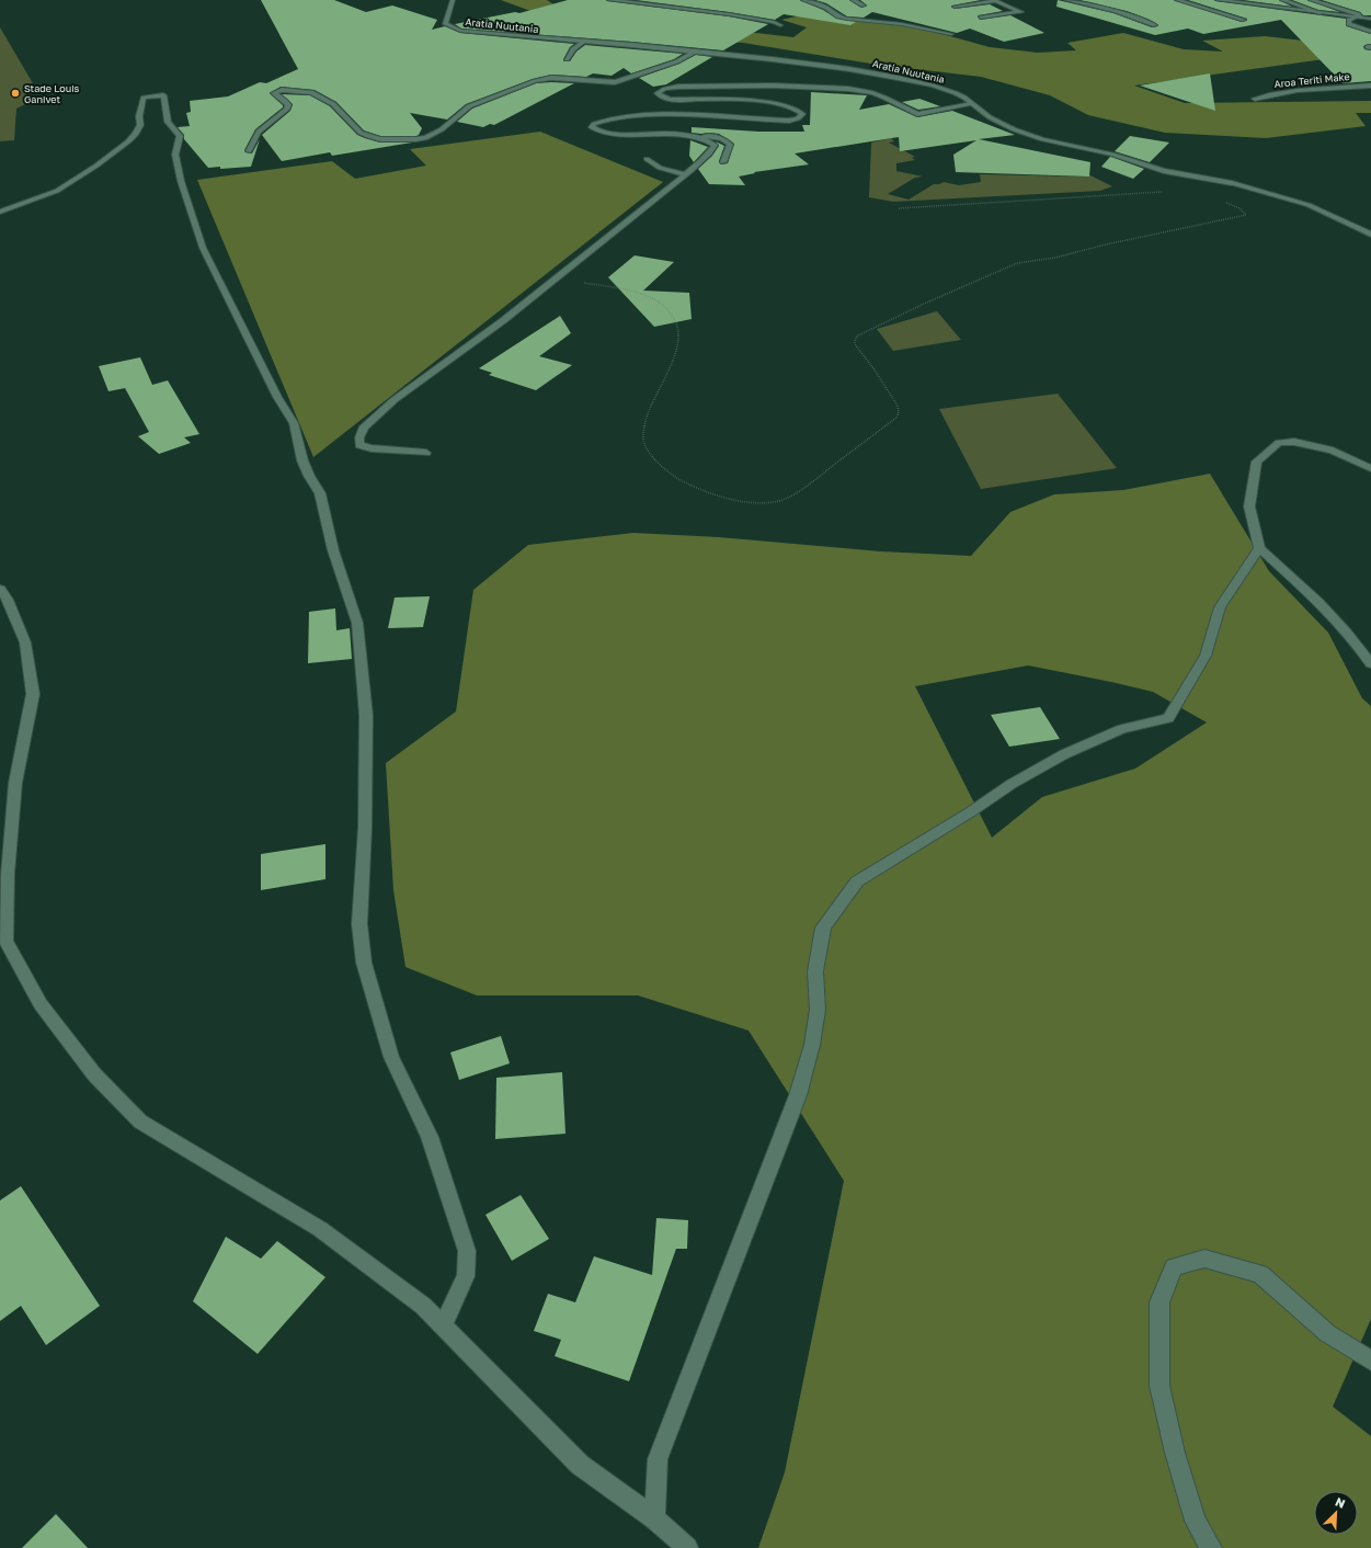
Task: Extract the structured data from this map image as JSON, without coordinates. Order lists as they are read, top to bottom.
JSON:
{
  "streets": {
    "street": ["Aratia Nuutania", "Aroa Teriti Make"]
  },
  "places": ["Stade Louis Ganivet"],
  "north": "top right"
}
